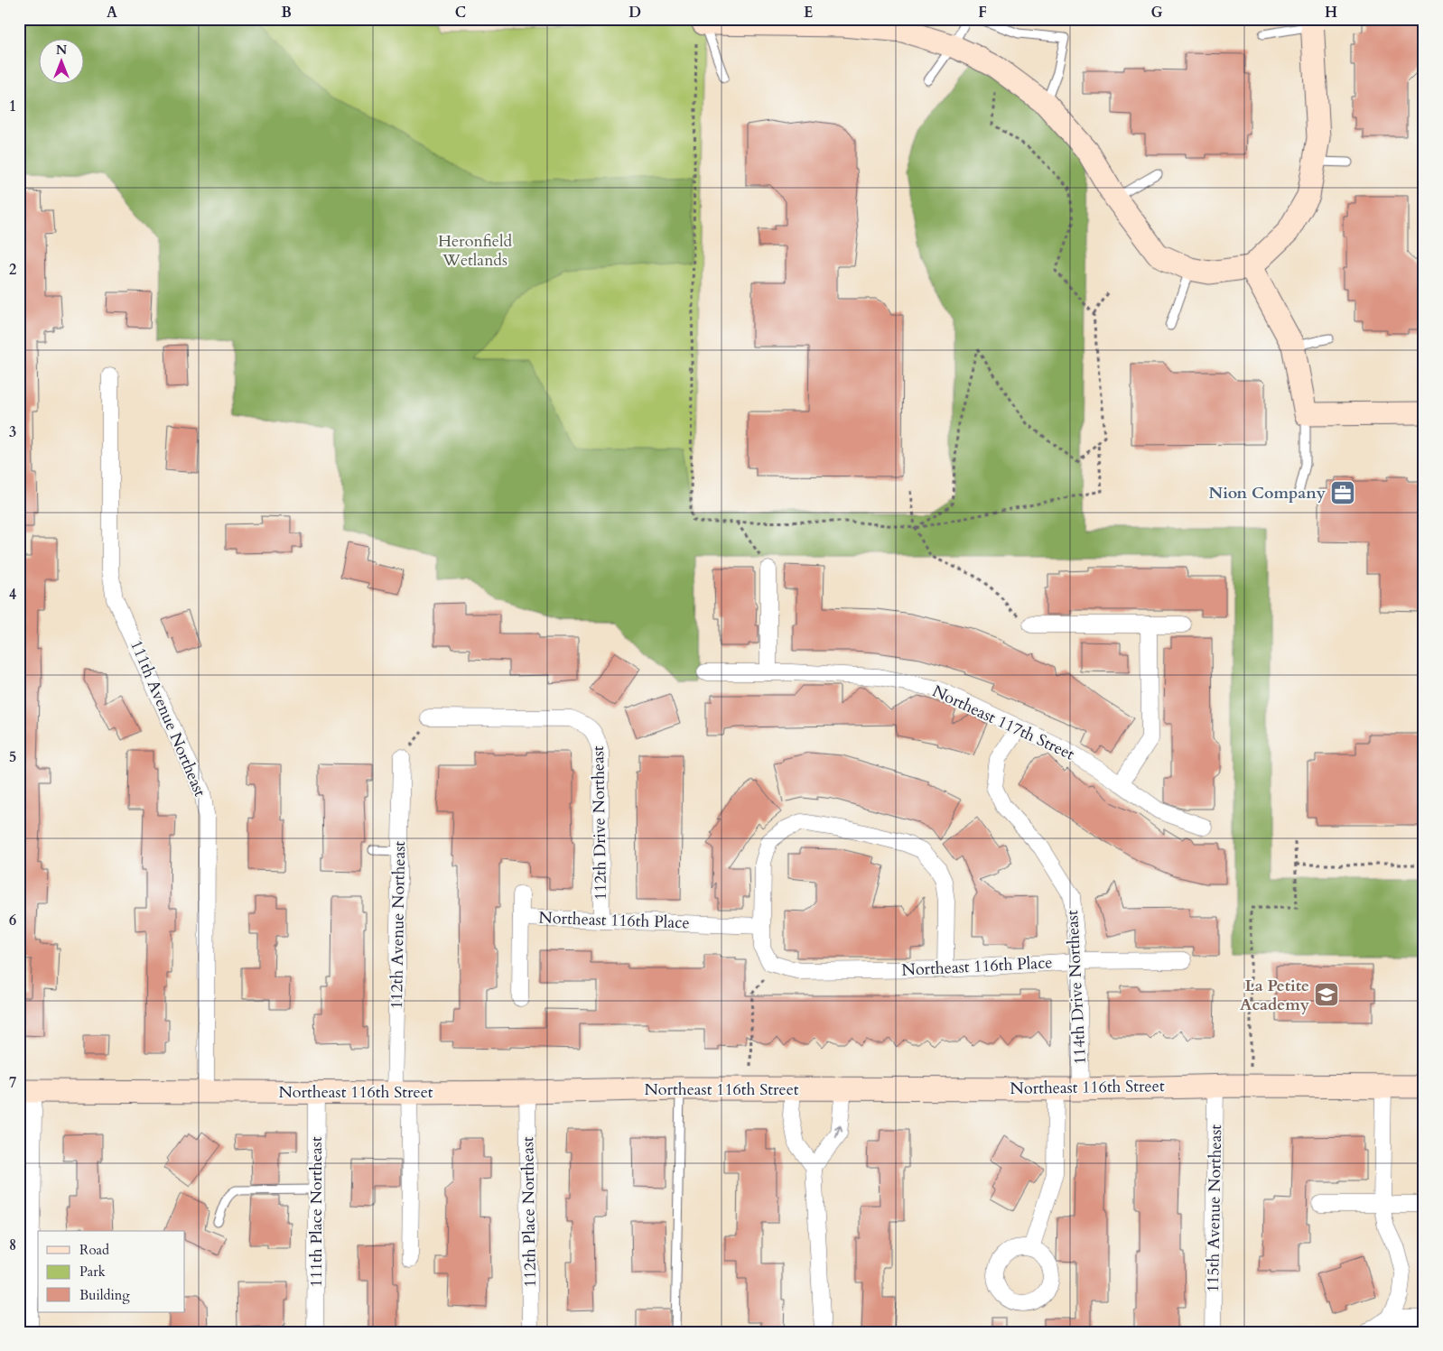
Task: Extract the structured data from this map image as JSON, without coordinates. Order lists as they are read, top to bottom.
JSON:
{
  "streets": {
    "street": [
      "111th Avenue Northeast",
      "Northeast 117th Street",
      "112th Drive Northeast",
      "Northeast 116th Place",
      "112th Avenue Northeast",
      "114th Drive Northeast",
      "Northeast 116th Street",
      "115th Avenue Northeast",
      "111th Place Northeast",
      "112th Place Northeast"
    ]
  },
  "crossings": [
    ["111th Avenue Northeast", "Northeast 116th Street"],
    ["Northeast 117th Street", "114th Drive Northeast"],
    ["112th Drive Northeast", "Northeast 116th Place"],
    ["Northeast 116th Place", "114th Drive Northeast"],
    ["112th Avenue Northeast", "Northeast 116th Street"],
    ["114th Drive Northeast", "Northeast 116th Street"],
    ["Northeast 116th Street", "115th Avenue Northeast"],
    ["Northeast 116th Street", "111th Place Northeast"],
    ["Northeast 116th Street", "112th Place Northeast"]
  ],
  "parks": ["Heronfield Wetlands"],
  "places": {
    "office": ["Nion Company"],
    "school or university": ["La Petite Academy"]
  },
  "legend": ["Road", "Park", "Building"],
  "north": "top",
  "grid": {
    "columns": [
      "A",
      "B",
      "C",
      "D",
      "E",
      "F",
      "G",
      "H"
    ],
    "rows": [
      "1",
      "2",
      "3",
      "4",
      "5",
      "6",
      "7",
      "8"
    ]
  }
}
